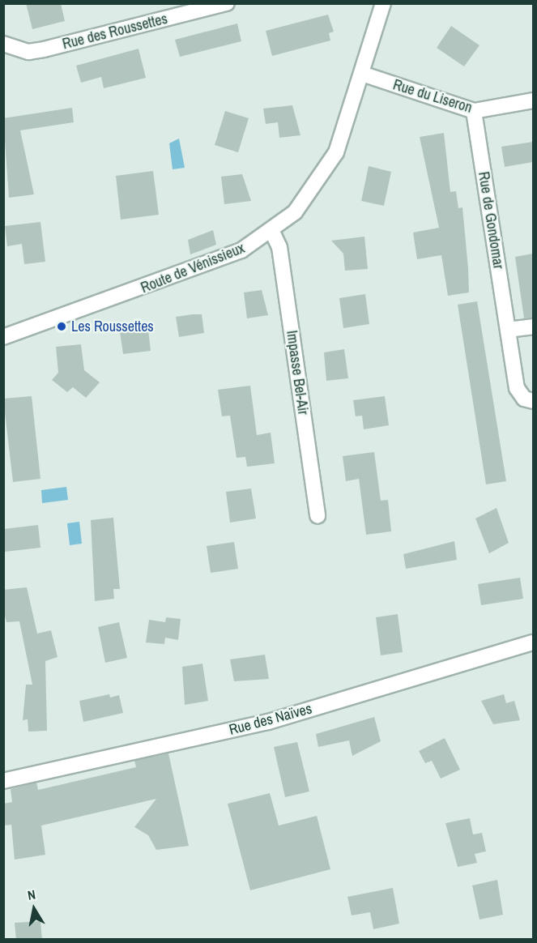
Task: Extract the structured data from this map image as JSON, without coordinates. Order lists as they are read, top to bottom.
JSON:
{
  "streets": {
    "street": [
      "Rue des Roussettes",
      "Rue du Liseron",
      "Rue de Gondomar",
      "Route de Vénissieux",
      "Impasse Bel-Air",
      "Rue des Naïves"
    ]
  },
  "crossings": [
    ["Rue du Liseron", "Rue de Gondomar"],
    ["Rue du Liseron", "Route de Vénissieux"],
    ["Route de Vénissieux", "Impasse Bel-Air"]
  ],
  "places": ["Les Roussettes"],
  "north": "top"
}
